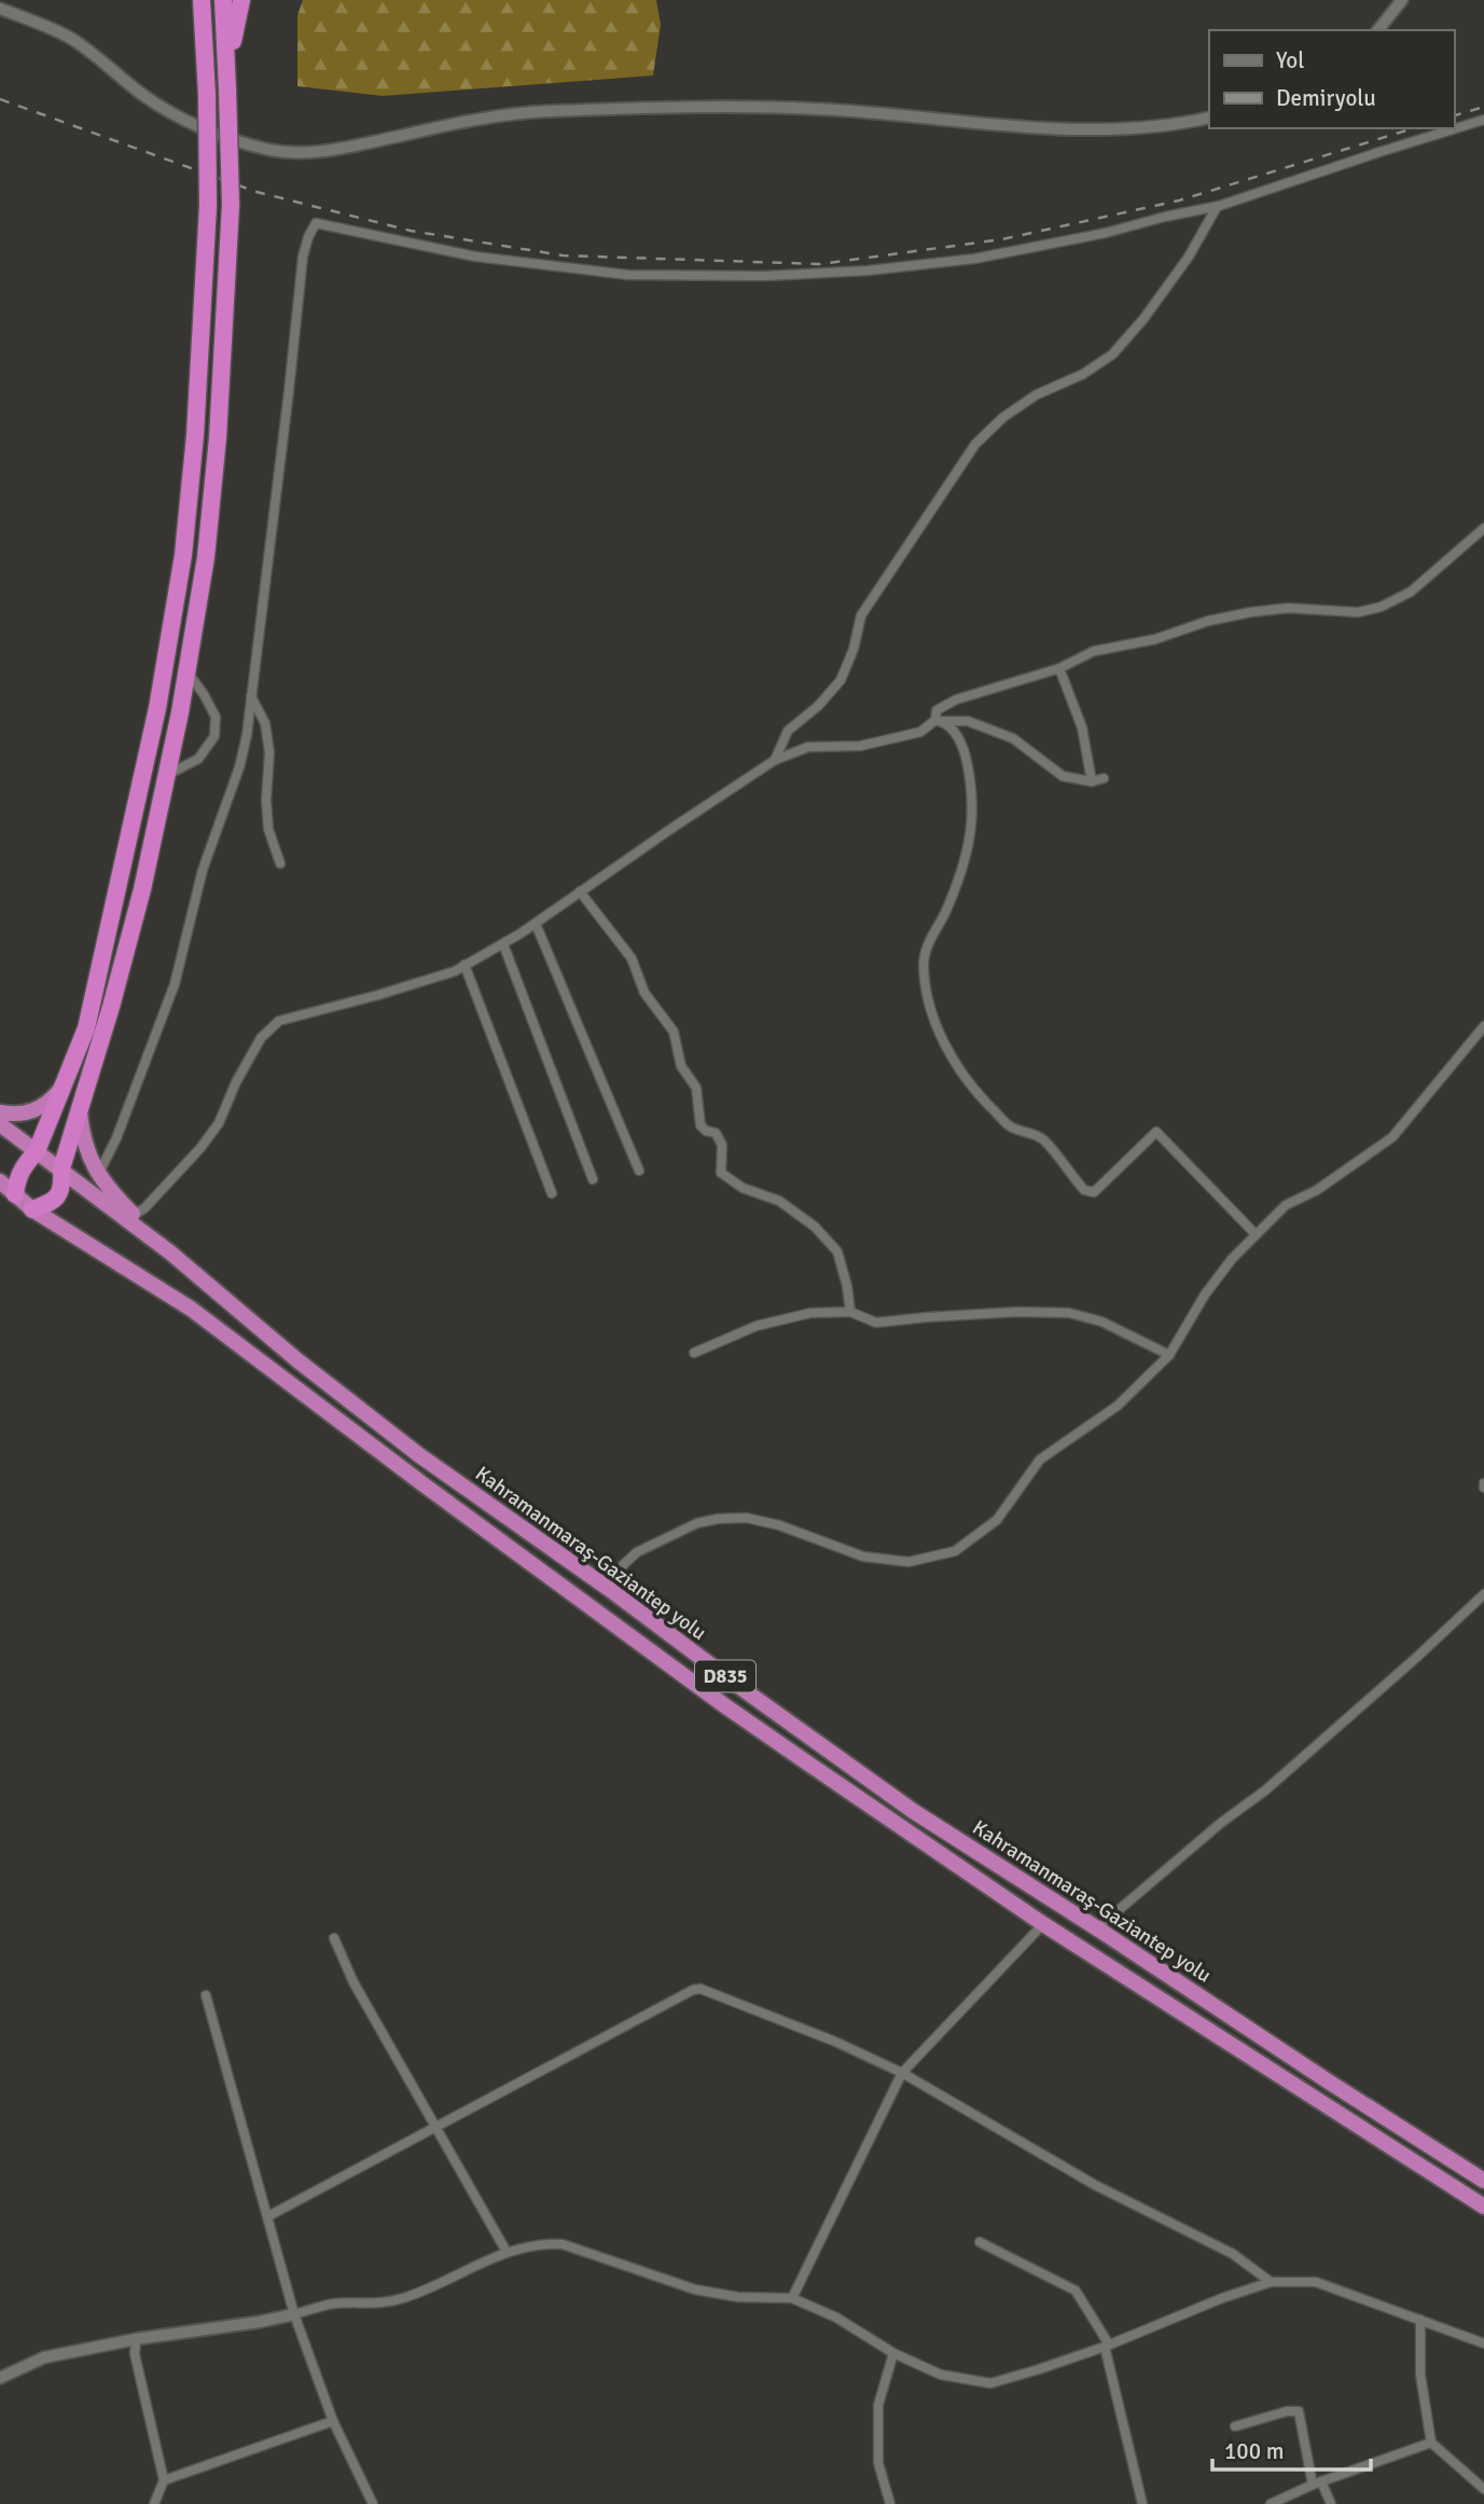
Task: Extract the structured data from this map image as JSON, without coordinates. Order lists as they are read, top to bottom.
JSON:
{
  "streets": {
    "highway": ["Kahramanmaraş-Gaziantep yolu", "D835"]
  },
  "legend": ["Yol", "Demiryolu"],
  "scale_bar": "100 m"
}
